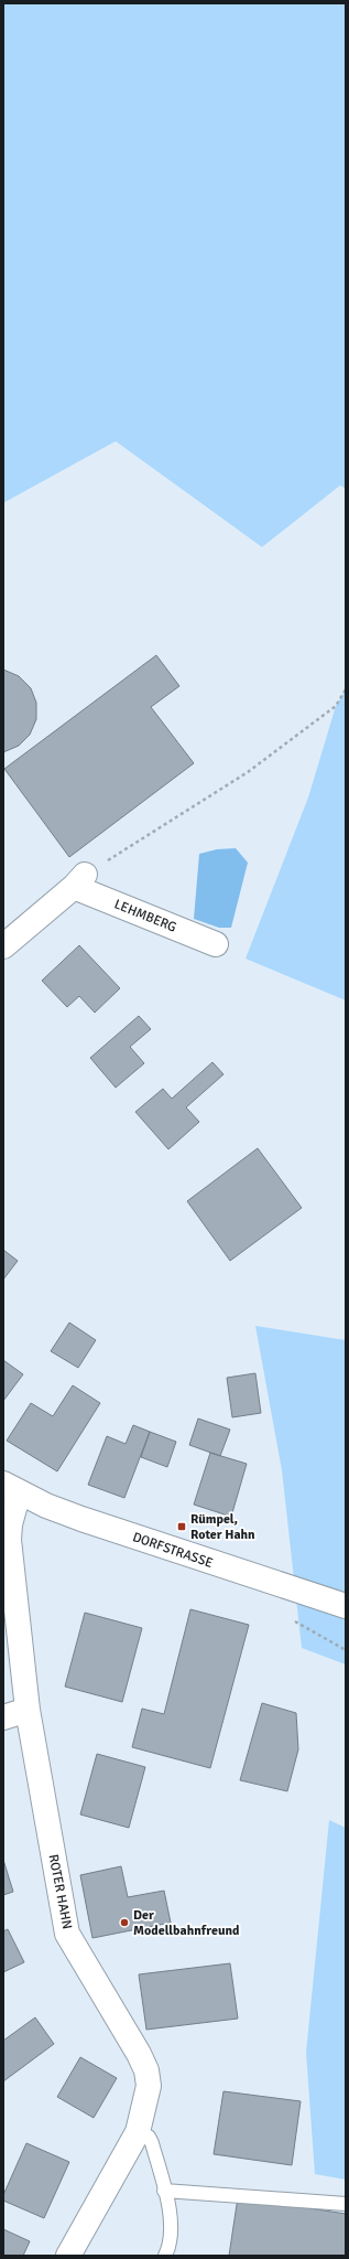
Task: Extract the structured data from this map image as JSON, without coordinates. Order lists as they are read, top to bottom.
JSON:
{
  "streets": {
    "street": ["LEHMBERG", "DORFSTRASSE", "ROTER HAHN"]
  },
  "crossings": [
    ["DORFSTRASSE", "ROTER HAHN"]
  ],
  "places": {
    "transit": ["Rümpel, Roter Hahn"],
    "other": ["Der Modellbahnfreund"]
  }
}
